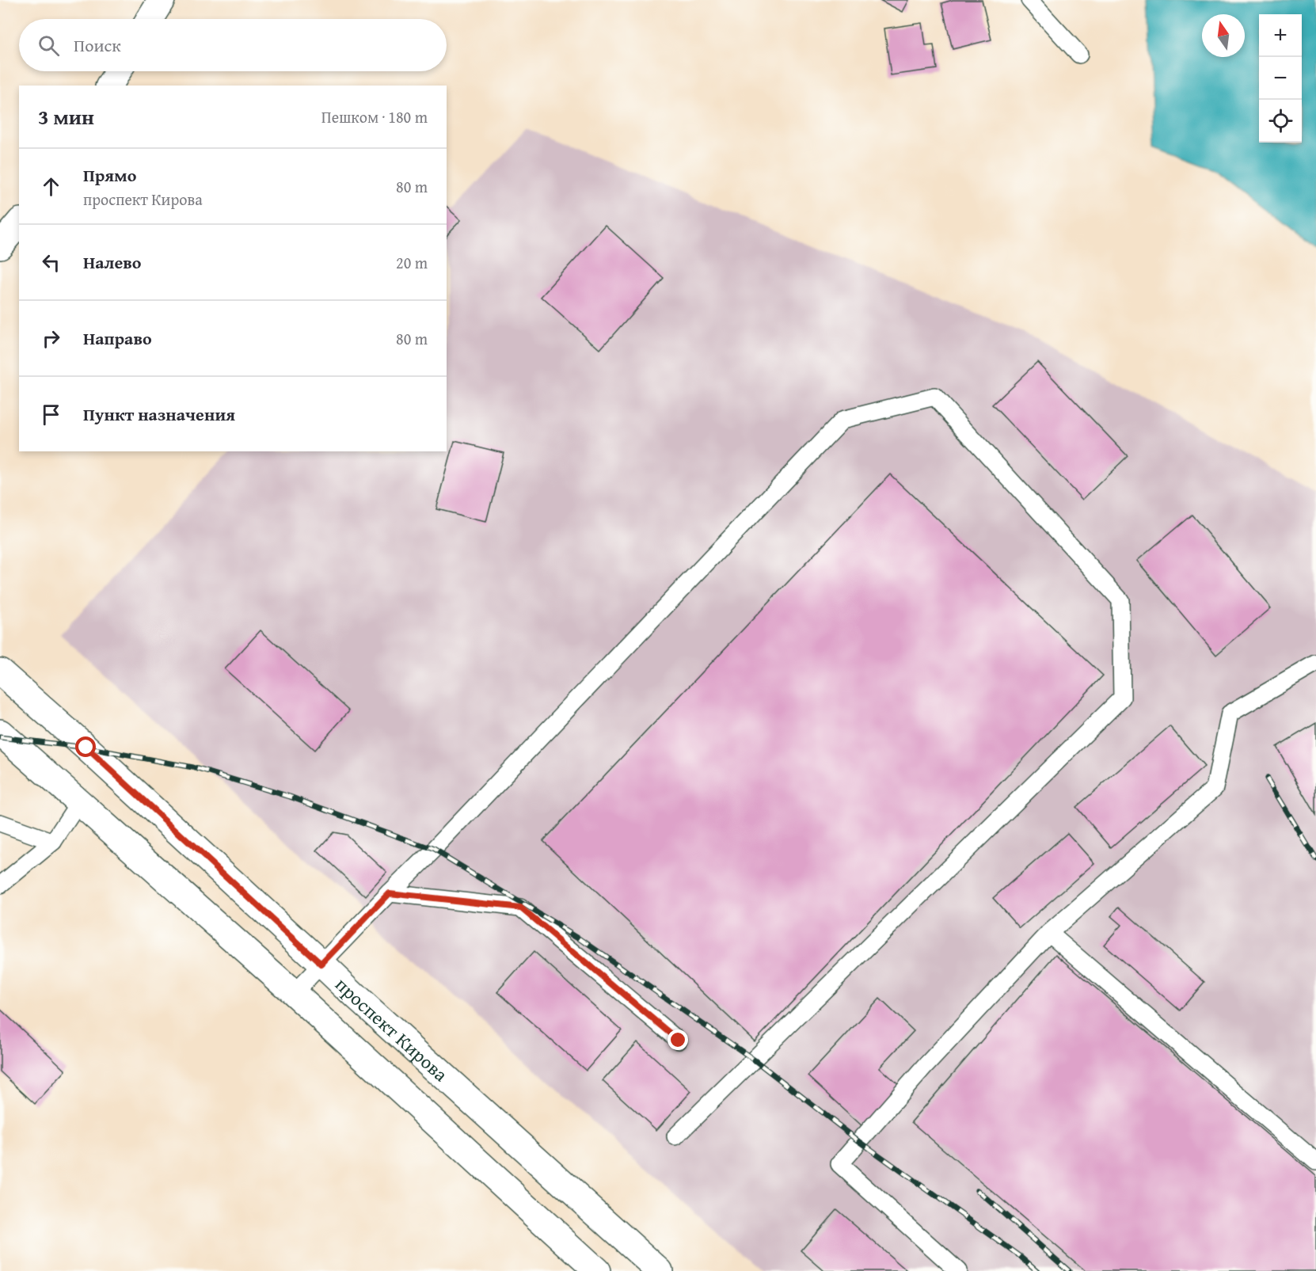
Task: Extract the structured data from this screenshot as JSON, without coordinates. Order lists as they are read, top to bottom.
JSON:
{
  "streets": {
    "main road": ["проспект Кирова"]
  },
  "north": "top",
  "page": {
    "map_buttons": ["+", "−"],
    "search": "Поиск",
    "heading": ["3 мин", "Пешком · 180 m"],
    "list": [
      ["Прямо", "проспект Кирова", "80 m"],
      ["Налево", "20 m"],
      ["Направо", "80 m"],
      "Пункт назначения"
    ]
  }
}
